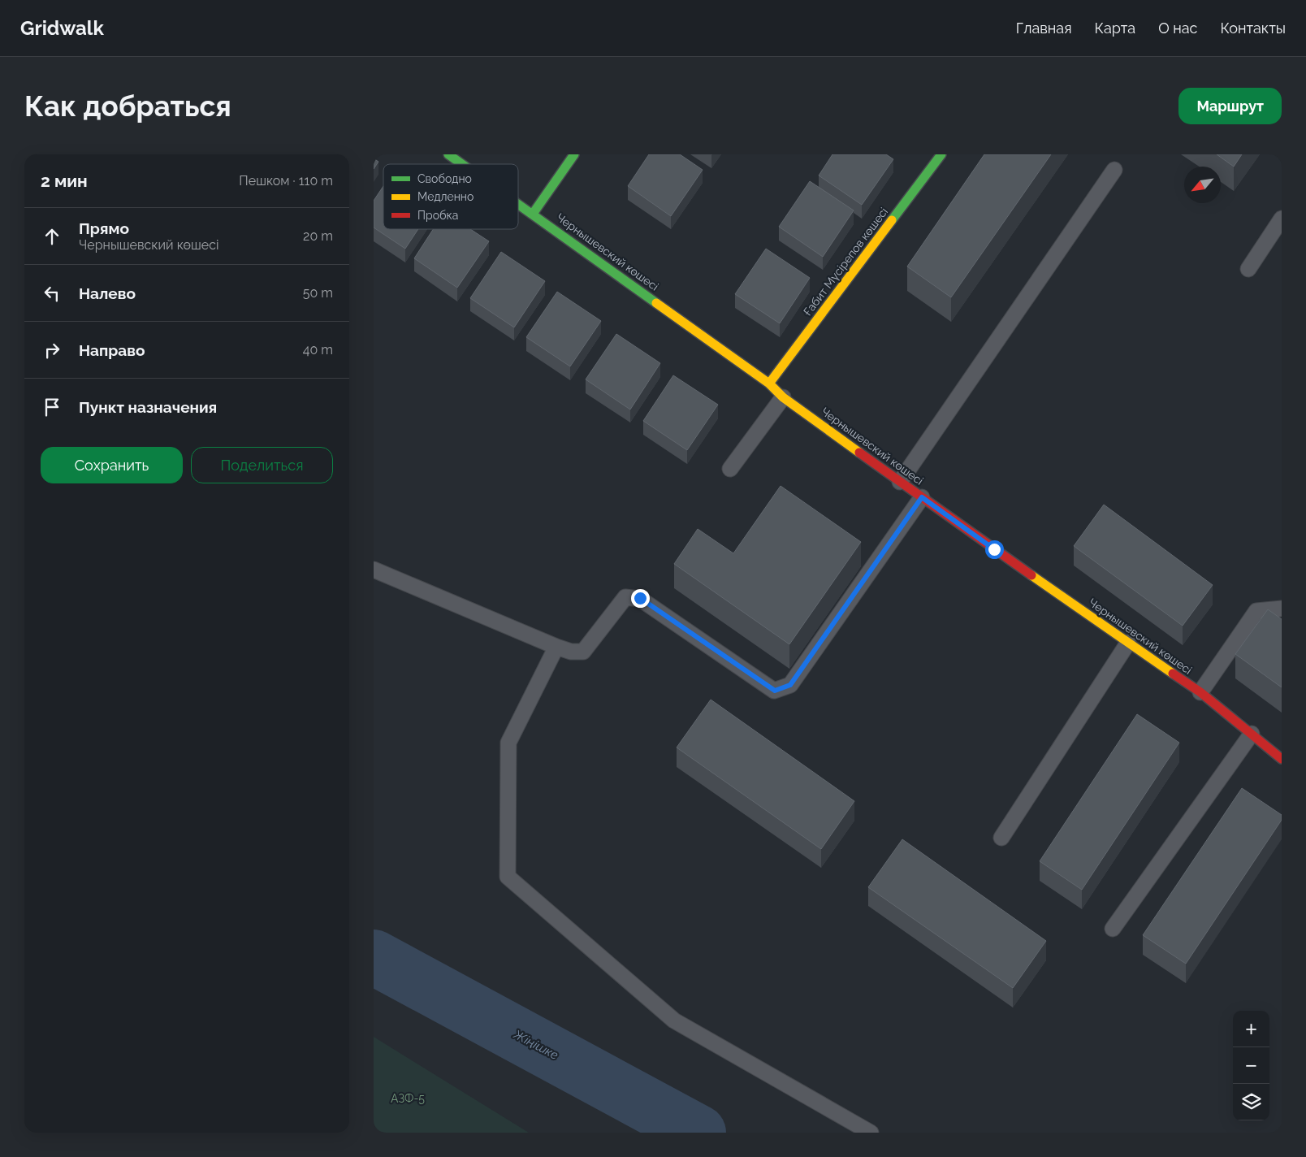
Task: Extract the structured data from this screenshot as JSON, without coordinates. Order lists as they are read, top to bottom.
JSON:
{
  "streets": {
    "street": ["Чернышевский көшесі", "Ғабит Мүсірепов көшесі"]
  },
  "crossings": [
    ["Чернышевский көшесі", "Ғабит Мүсірепов көшесі"]
  ],
  "water": ["Жіңішке"],
  "parks": ["АЗФ-5"],
  "legend": ["Свободно", "Медленно", "Пробка"],
  "north": "bottom left",
  "page": {
    "header": "Gridwalk",
    "nav": [
      "Главная",
      "Карта",
      "О нас",
      "Контакты"
    ],
    "buttons": [
      "Маршрут",
      ["Сохранить", "Поделиться"]
    ],
    "title": "Как добраться",
    "heading": ["2 мин", "Пешком · 110 m"],
    "list": [
      ["Прямо", "Чернышевский көшесі", "20 m"],
      ["Налево", "50 m"],
      ["Направо", "40 m"],
      "Пункт назначения"
    ],
    "map_buttons": ["+", "−"]
  }
}
